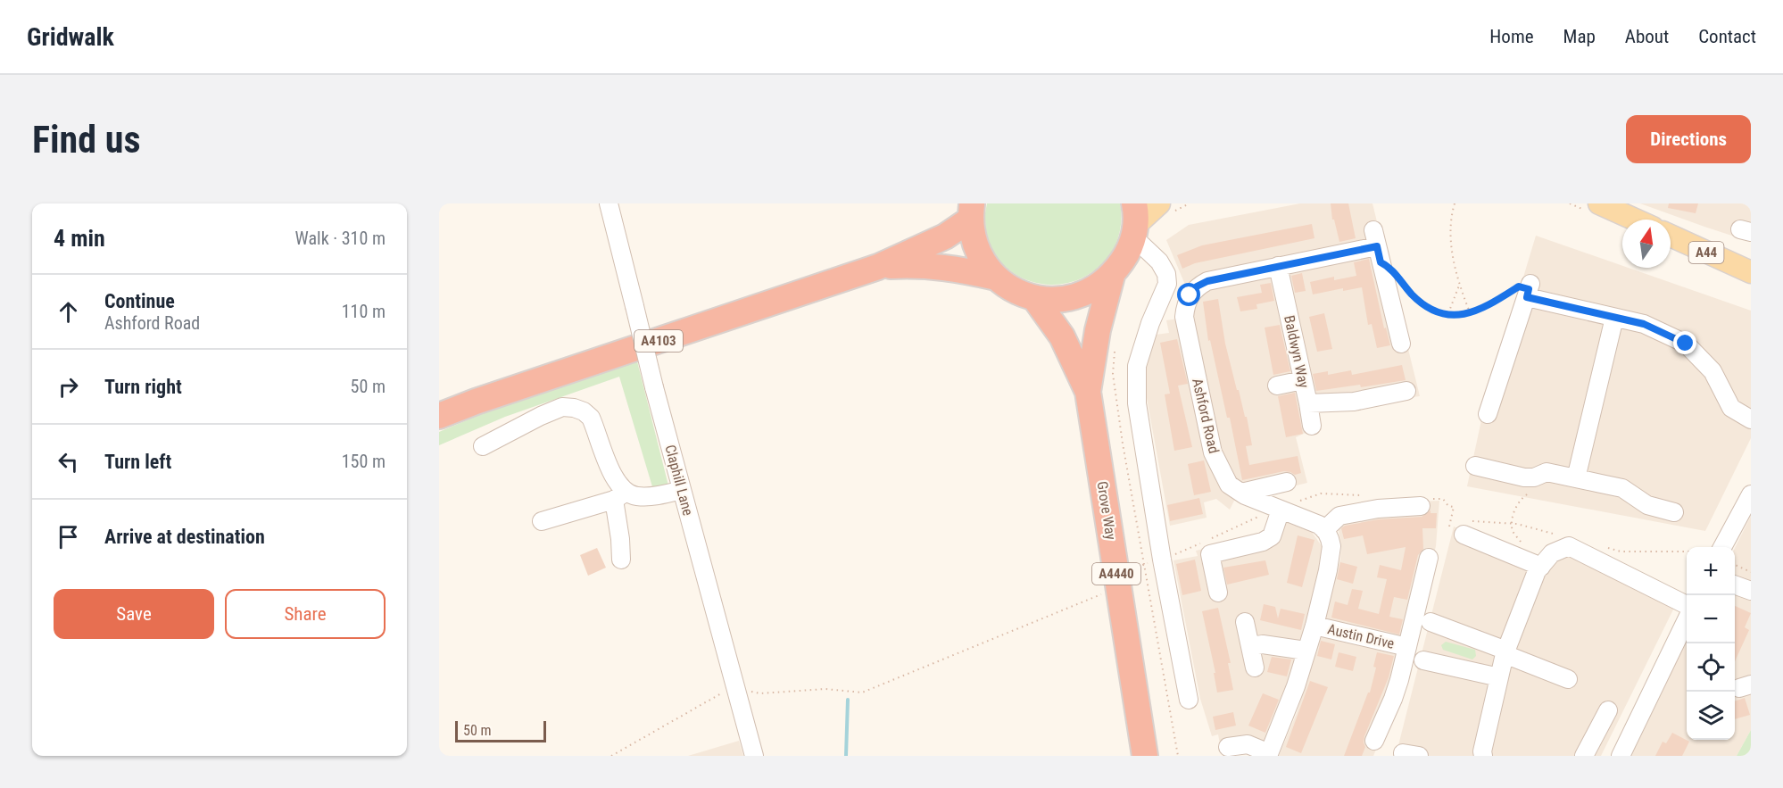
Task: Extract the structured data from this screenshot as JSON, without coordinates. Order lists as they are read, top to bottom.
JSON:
{
  "streets": {
    "highway": ["A4103", "Grove Way", "A4440"],
    "main road": ["A44"],
    "street": [
      "Baldwyn Way",
      "Ashford Road",
      "Claphill Lane",
      "Austin Drive"
    ]
  },
  "crossings": [
    ["Baldwyn Way", "Ashford Road"]
  ],
  "scale_bar": "50 m",
  "north": "top",
  "page": {
    "header": "Gridwalk",
    "nav": [
      "Home",
      "Map",
      "About",
      "Contact"
    ],
    "buttons": [
      "Directions",
      ["Save", "Share"]
    ],
    "title": "Find us",
    "heading": ["4 min", "Walk · 310 m"],
    "list": [
      ["Continue", "Ashford Road", "110 m"],
      ["Turn right", "50 m"],
      ["Turn left", "150 m"],
      "Arrive at destination"
    ],
    "map_buttons": ["+", "−"],
    "scale": "50 m"
  }
}
